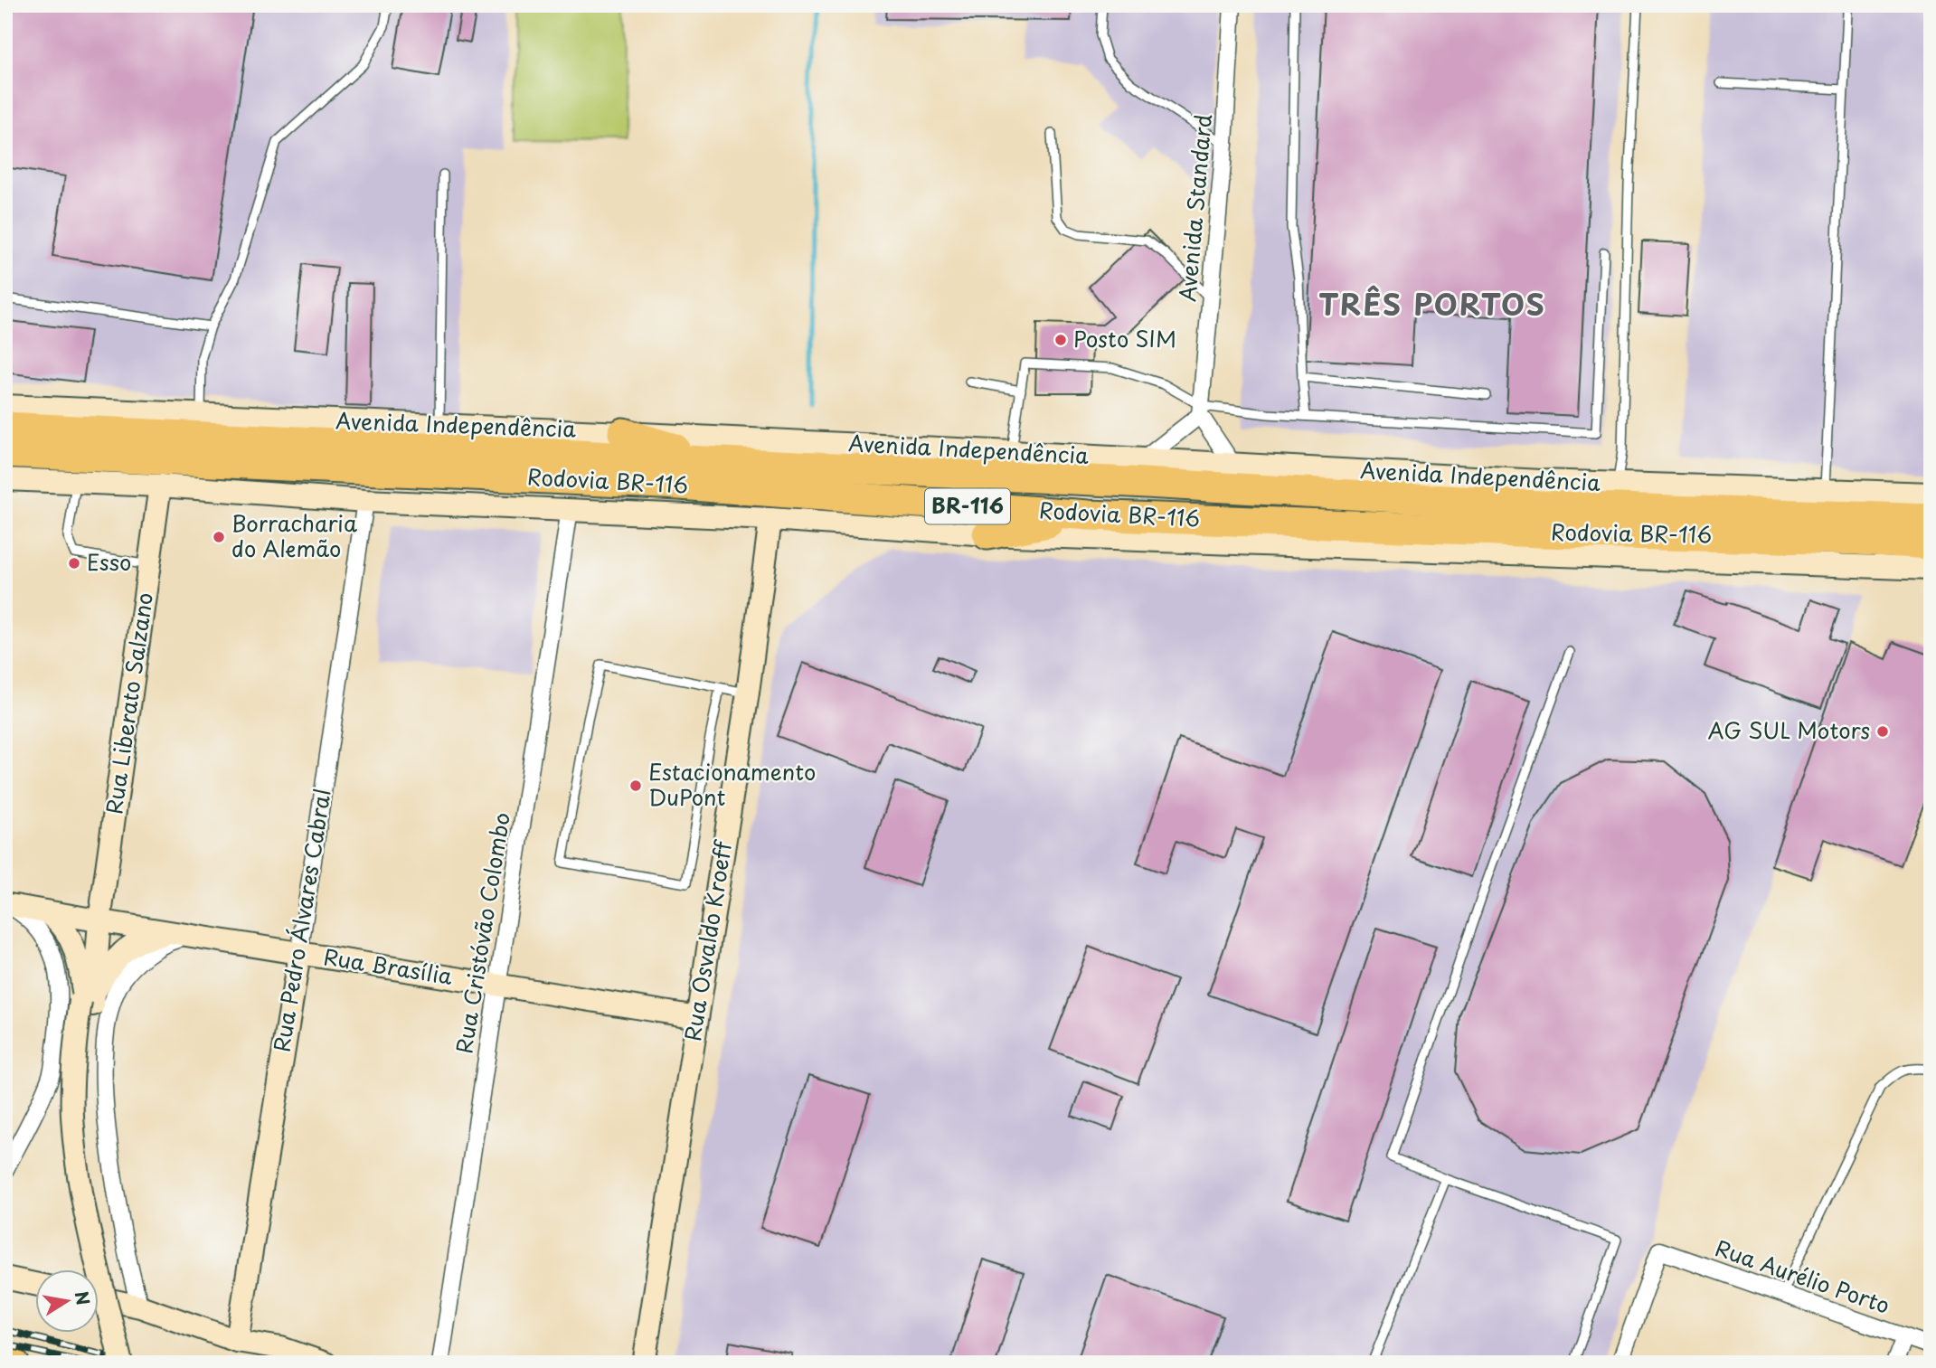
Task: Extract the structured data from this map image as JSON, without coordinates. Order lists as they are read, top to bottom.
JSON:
{
  "streets": {
    "highway": ["Rodovia BR-116", "BR-116"],
    "main road": [
      "Avenida Independência",
      "Rua Liberato Salzano",
      "Rua Pedro Álvares Cabral",
      "Rua Osvaldo Kroeff",
      "Rua Brasília"
    ],
    "street": ["Avenida Standard", "Rua Cristóvão Colombo", "Rua Aurélio Porto"]
  },
  "crossings": [
    ["Rodovia BR-116", "Rua Liberato Salzano"],
    ["Rodovia BR-116", "Rua Pedro Álvares Cabral"],
    ["Rodovia BR-116", "Rua Cristóvão Colombo"],
    ["Rodovia BR-116", "Rua Osvaldo Kroeff"],
    ["Rua Liberato Salzano", "Rua Brasília"],
    ["Rua Pedro Álvares Cabral", "Rua Brasília"],
    ["Rua Cristóvão Colombo", "Rua Brasília"],
    ["Rua Osvaldo Kroeff", "Rua Brasília"]
  ],
  "districts": ["TRÊS PORTOS"],
  "places": [
    "Posto SIM",
    "Borracharia do Alemão",
    "Esso",
    "AG SUL Motors",
    "Estacionamento DuPont"
  ],
  "north": "right"
}
